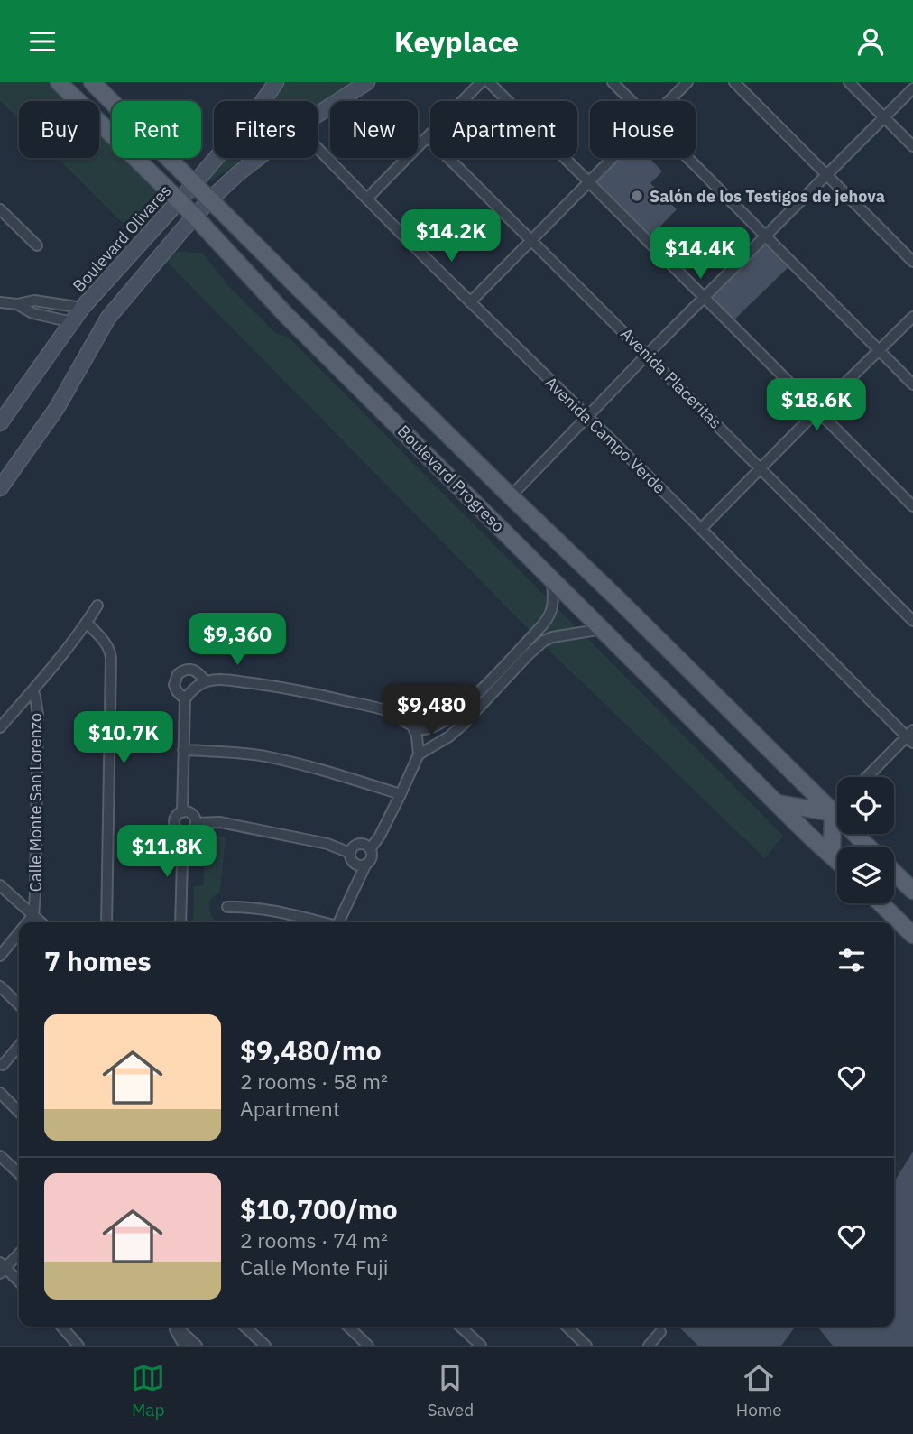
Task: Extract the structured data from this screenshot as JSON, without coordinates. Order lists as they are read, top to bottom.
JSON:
{
  "streets": {
    "main road": ["Boulevard Progreso"],
    "street": [
      "Boulevard Olivares",
      "Avenida Placeritas",
      "Avenida Campo Verde",
      "Calle Monte San Lorenzo"
    ]
  },
  "crossings": [
    ["Boulevard Olivares", "Boulevard Progreso"]
  ],
  "places": ["Salón de los Testigos de jehova"],
  "page": {
    "header": "Keyplace",
    "chip": [
      "Buy",
      "Rent",
      "Filters",
      "New",
      "Apartment",
      "House"
    ],
    "price": [
      "$14.2K",
      "$14.4K",
      "$18.6K",
      "$9,360",
      "$9,480",
      "$10.7K",
      "$11.8K"
    ],
    "heading": "7 homes",
    "list": [
      {
        "name": "$9,480/mo",
        "note": "2 rooms · 58 m² · Apartment"
      },
      {
        "name": "$10,700/mo",
        "note": "2 rooms · 74 m² · Calle Monte Fuji"
      }
    ],
    "tabs": ["Map", "Saved", "Home"]
  }
}
